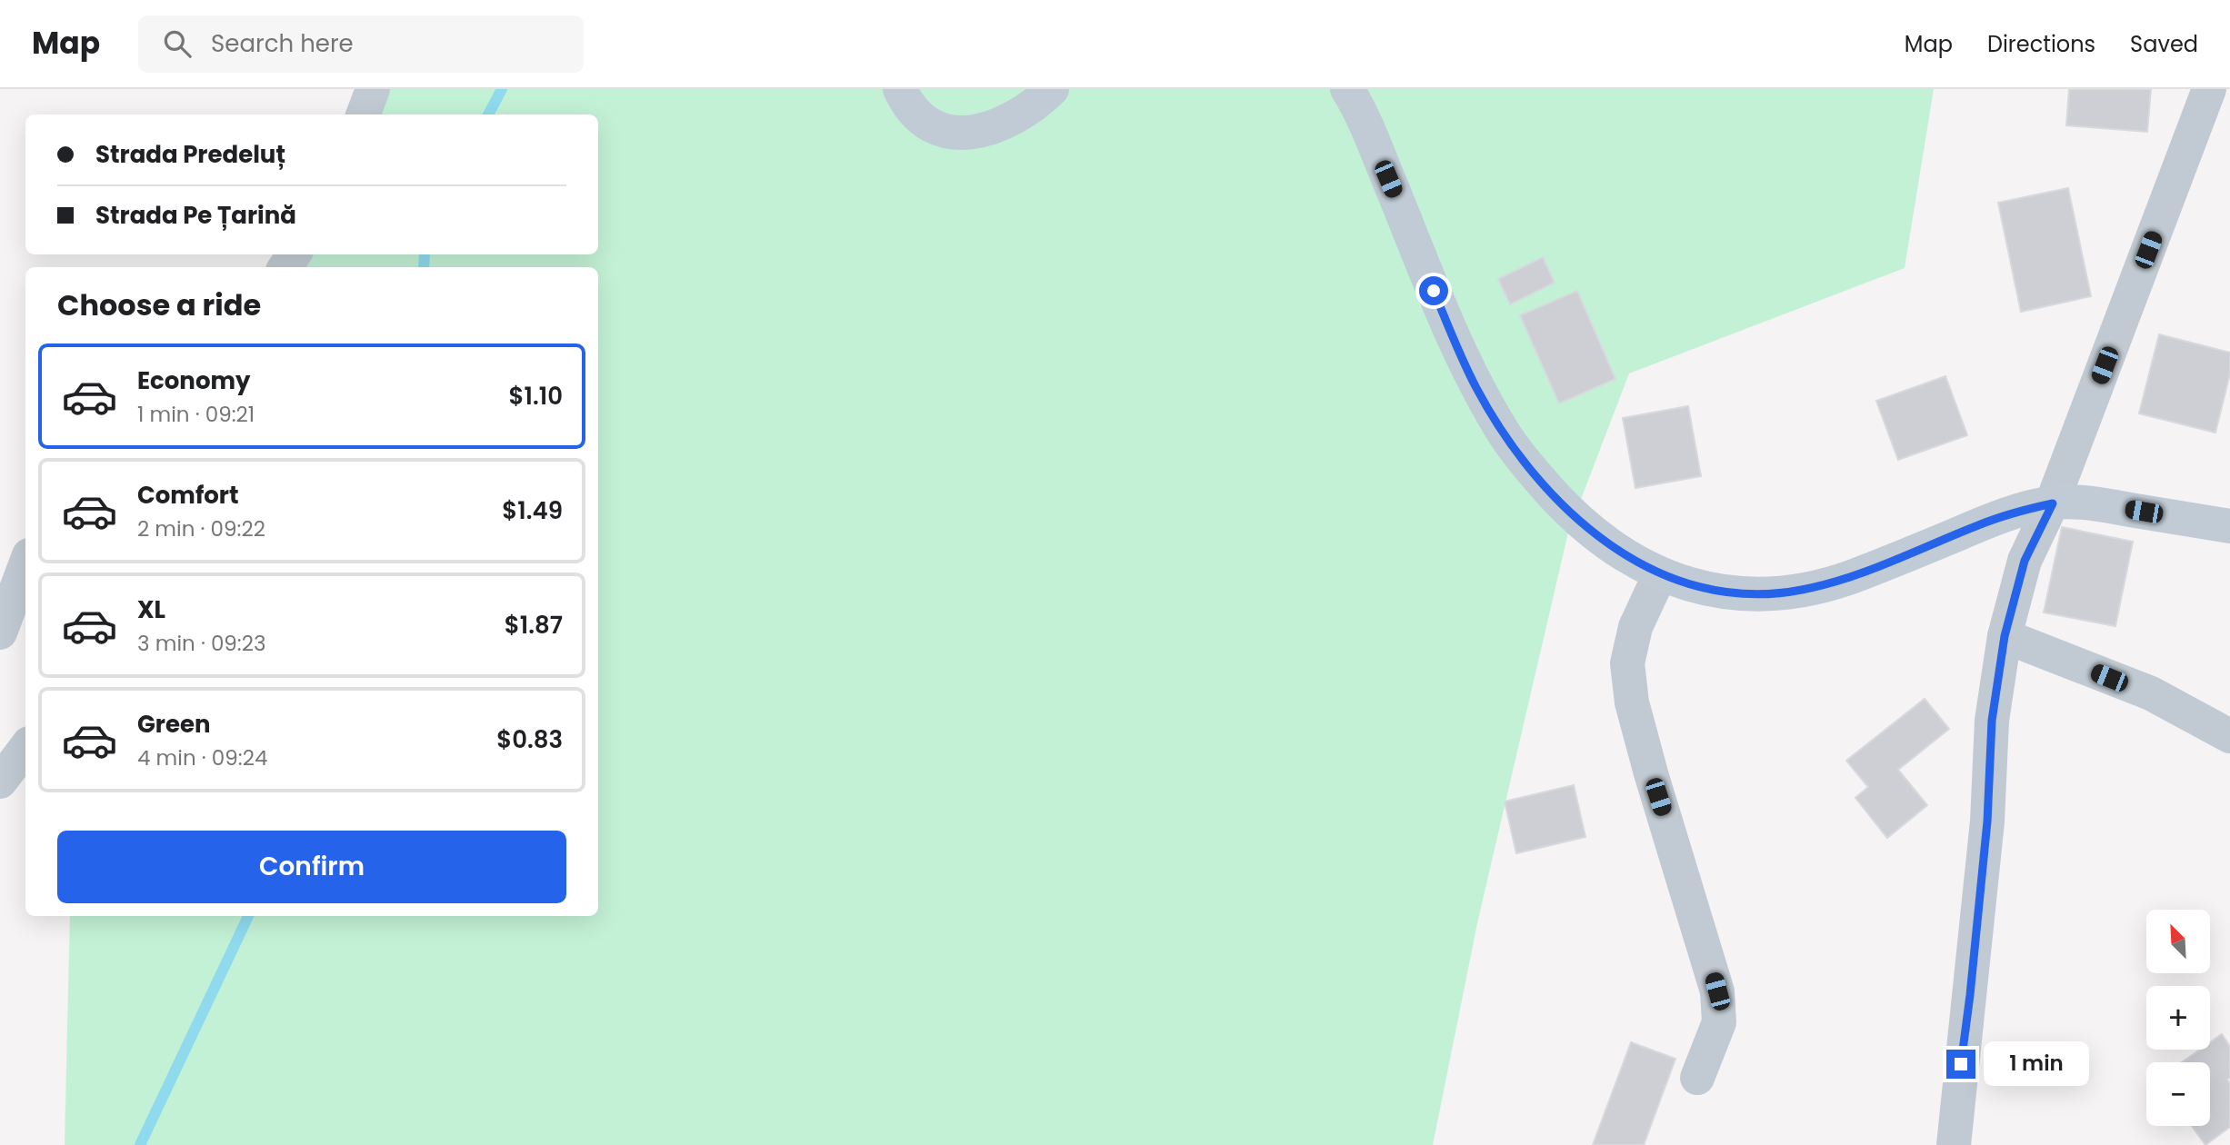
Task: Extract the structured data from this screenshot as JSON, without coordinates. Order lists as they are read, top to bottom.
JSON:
{
  "north": "top left",
  "page": {
    "header": "Map",
    "search": "Search here",
    "nav": ["Map", "Directions", "Saved"],
    "banner": ["Strada Predeluț", "Strada Pe Țarină"],
    "heading": "Choose a ride",
    "list": [
      {
        "name": "Economy",
        "note": "1 min · 09:21",
        "value": "$1.10"
      },
      {
        "name": "Comfort",
        "note": "2 min · 09:22",
        "value": "$1.49"
      },
      {
        "name": "XL",
        "note": "3 min · 09:23",
        "value": "$1.87"
      },
      {
        "name": "Green",
        "note": "4 min · 09:24",
        "value": "$0.83"
      }
    ],
    "buttons": "Confirm",
    "map_buttons": ["+", "−"],
    "bubble": "1 min"
  }
}
